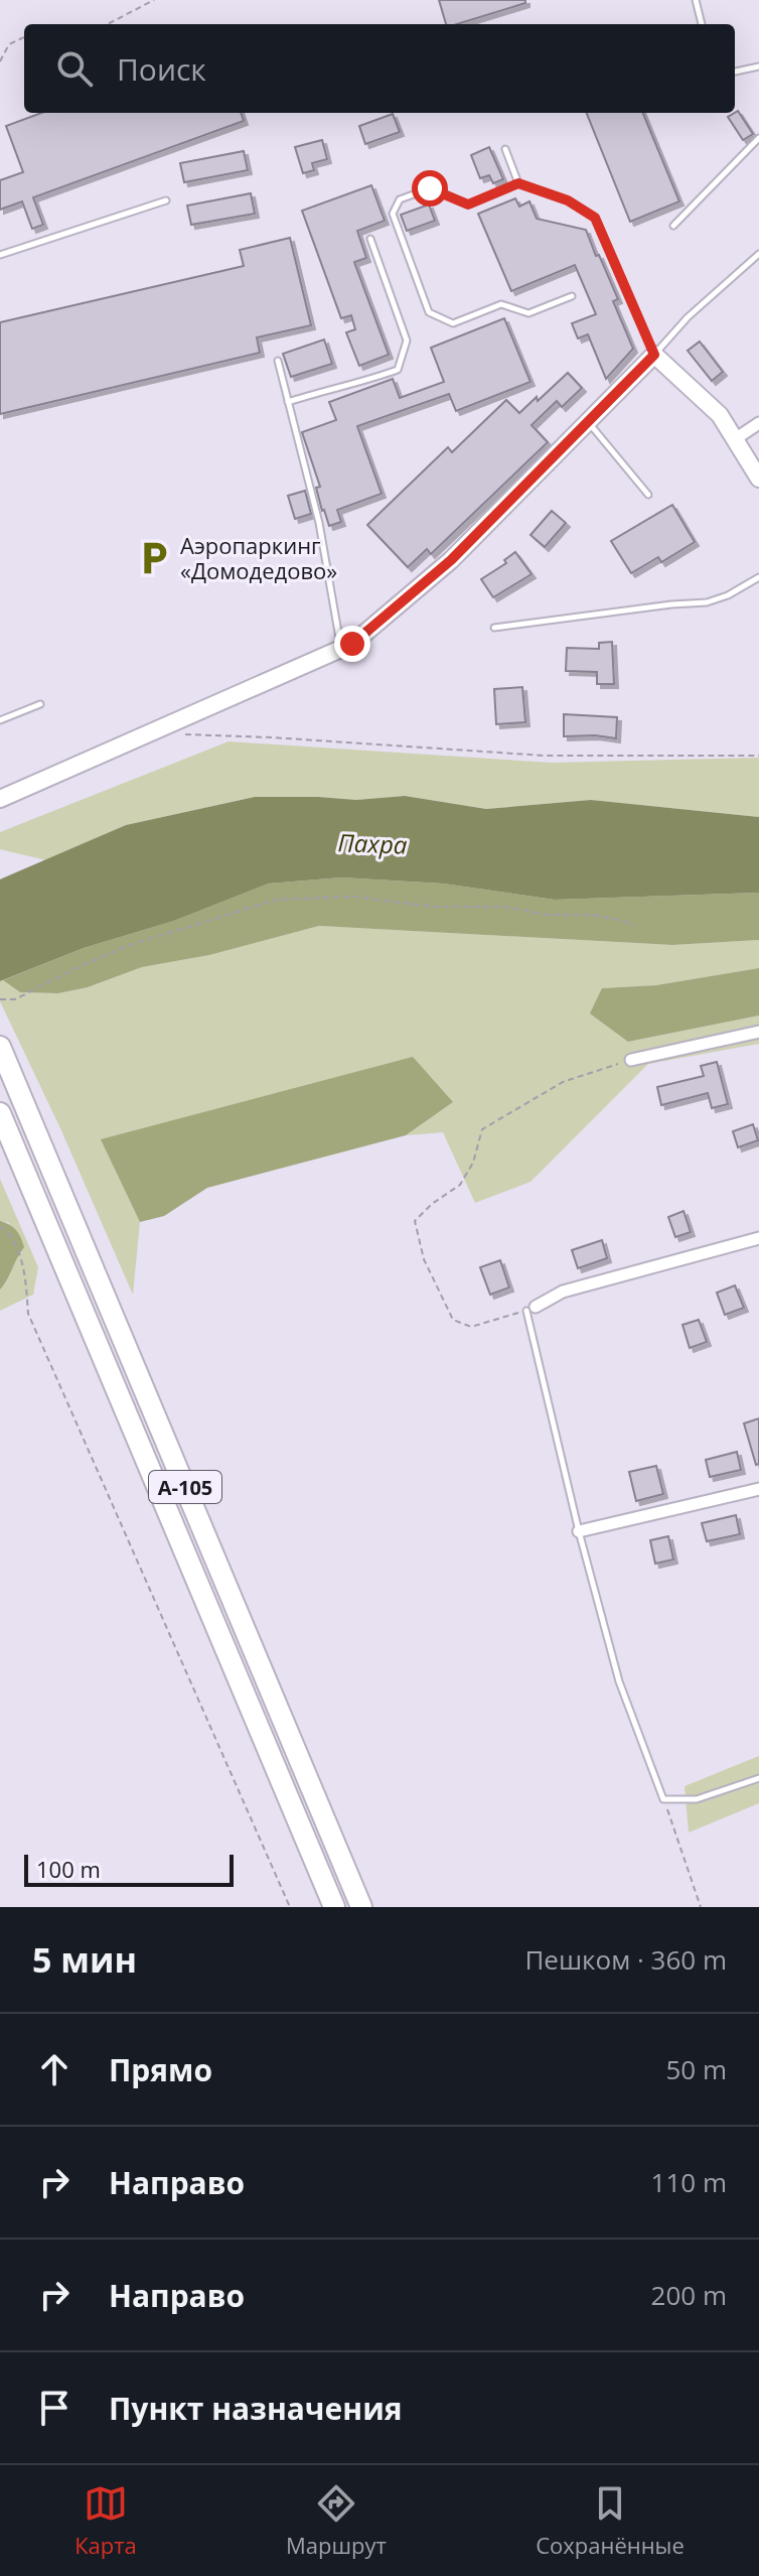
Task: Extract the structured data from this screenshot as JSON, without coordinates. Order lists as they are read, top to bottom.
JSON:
{
  "streets": {
    "highway": ["А-105"]
  },
  "water": ["Пахра"],
  "places": {
    "parking": ["Аэропаркинг «Домодедово»"]
  },
  "scale_bar": "100 m",
  "page": {
    "search": "Поиск",
    "scale": "100 m",
    "heading": ["5 мин", "Пешком · 360 m"],
    "list": [
      ["Прямо", "50 m"],
      ["Направо", "110 m"],
      ["Направо", "200 m"],
      "Пункт назначения"
    ],
    "nav": ["Карта", "Маршрут", "Сохранённые"]
  }
}
